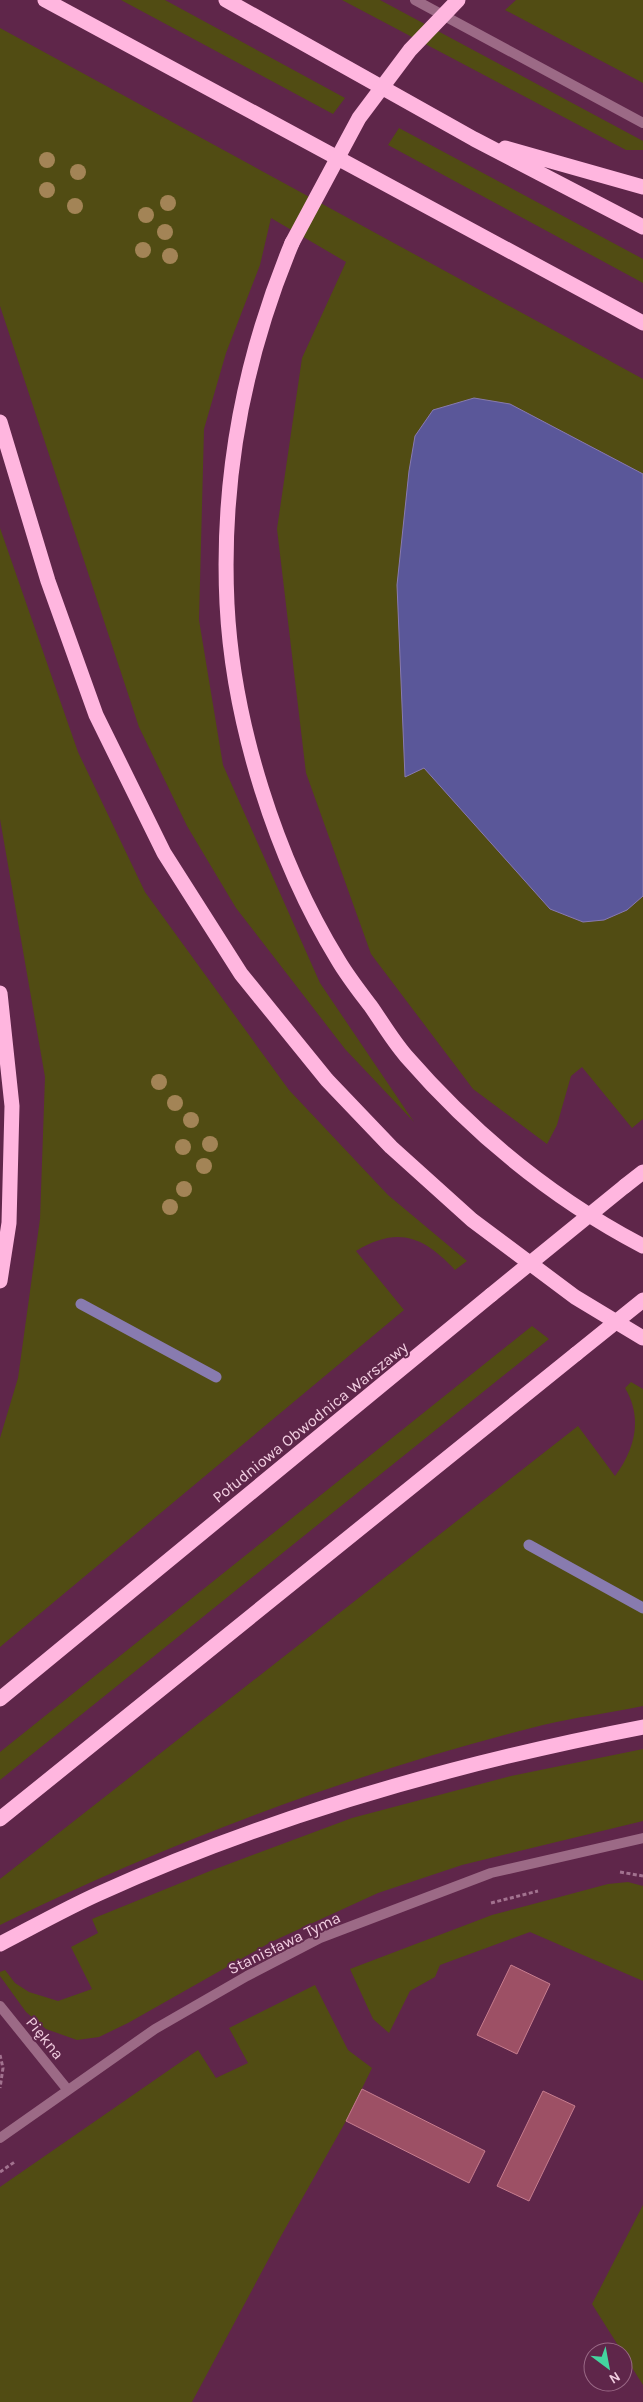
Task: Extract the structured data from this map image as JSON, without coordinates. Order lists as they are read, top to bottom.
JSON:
{
  "streets": {
    "highway": ["Południowa Obwodnica Warszawy"],
    "street": ["Stanisława Tyma", "Piękna"]
  },
  "crossings": [
    ["Stanisława Tyma", "Piękna"]
  ],
  "north": "bottom right"
}
